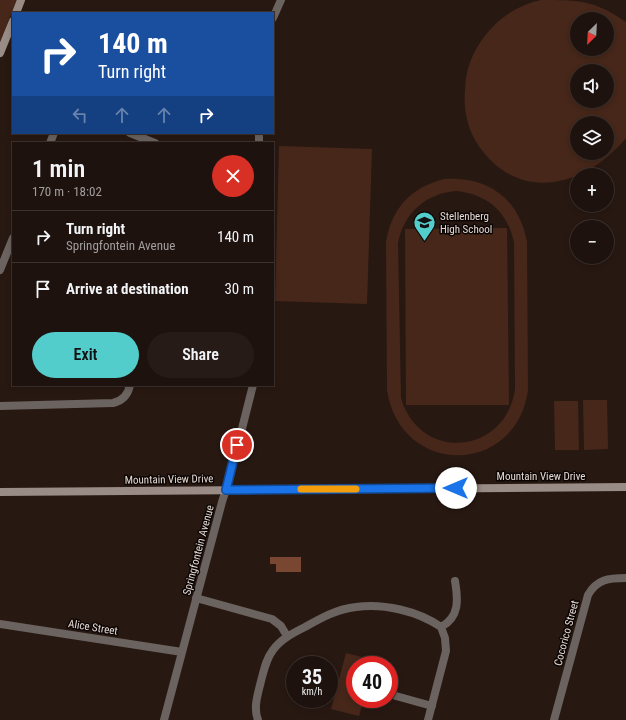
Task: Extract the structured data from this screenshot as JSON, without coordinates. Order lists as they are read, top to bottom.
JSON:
{
  "streets": {
    "street": [
      "Mountain View Drive",
      "Springfontein Avenue",
      "Alice Street",
      "Cocorico Street"
    ]
  },
  "crossings": [
    ["Mountain View Drive", "Springfontein Avenue"],
    ["Springfontein Avenue", "Alice Street"]
  ],
  "places": {
    "school or university": ["Stellenberg High School"]
  },
  "north": "bottom left",
  "page": {
    "map_buttons": ["+", "−"],
    "turn": ["140 m", "Turn right"],
    "heading": ["1 min", "170 m · 18:02"],
    "list": [
      {
        "name": "Turn right",
        "note": "Springfontein Avenue",
        "value": "140 m"
      },
      {
        "name": "Arrive at destination",
        "value": "30 m"
      }
    ],
    "buttons": ["Exit", "Share"],
    "speed": "35 km/h",
    "limit": "40"
  }
}
